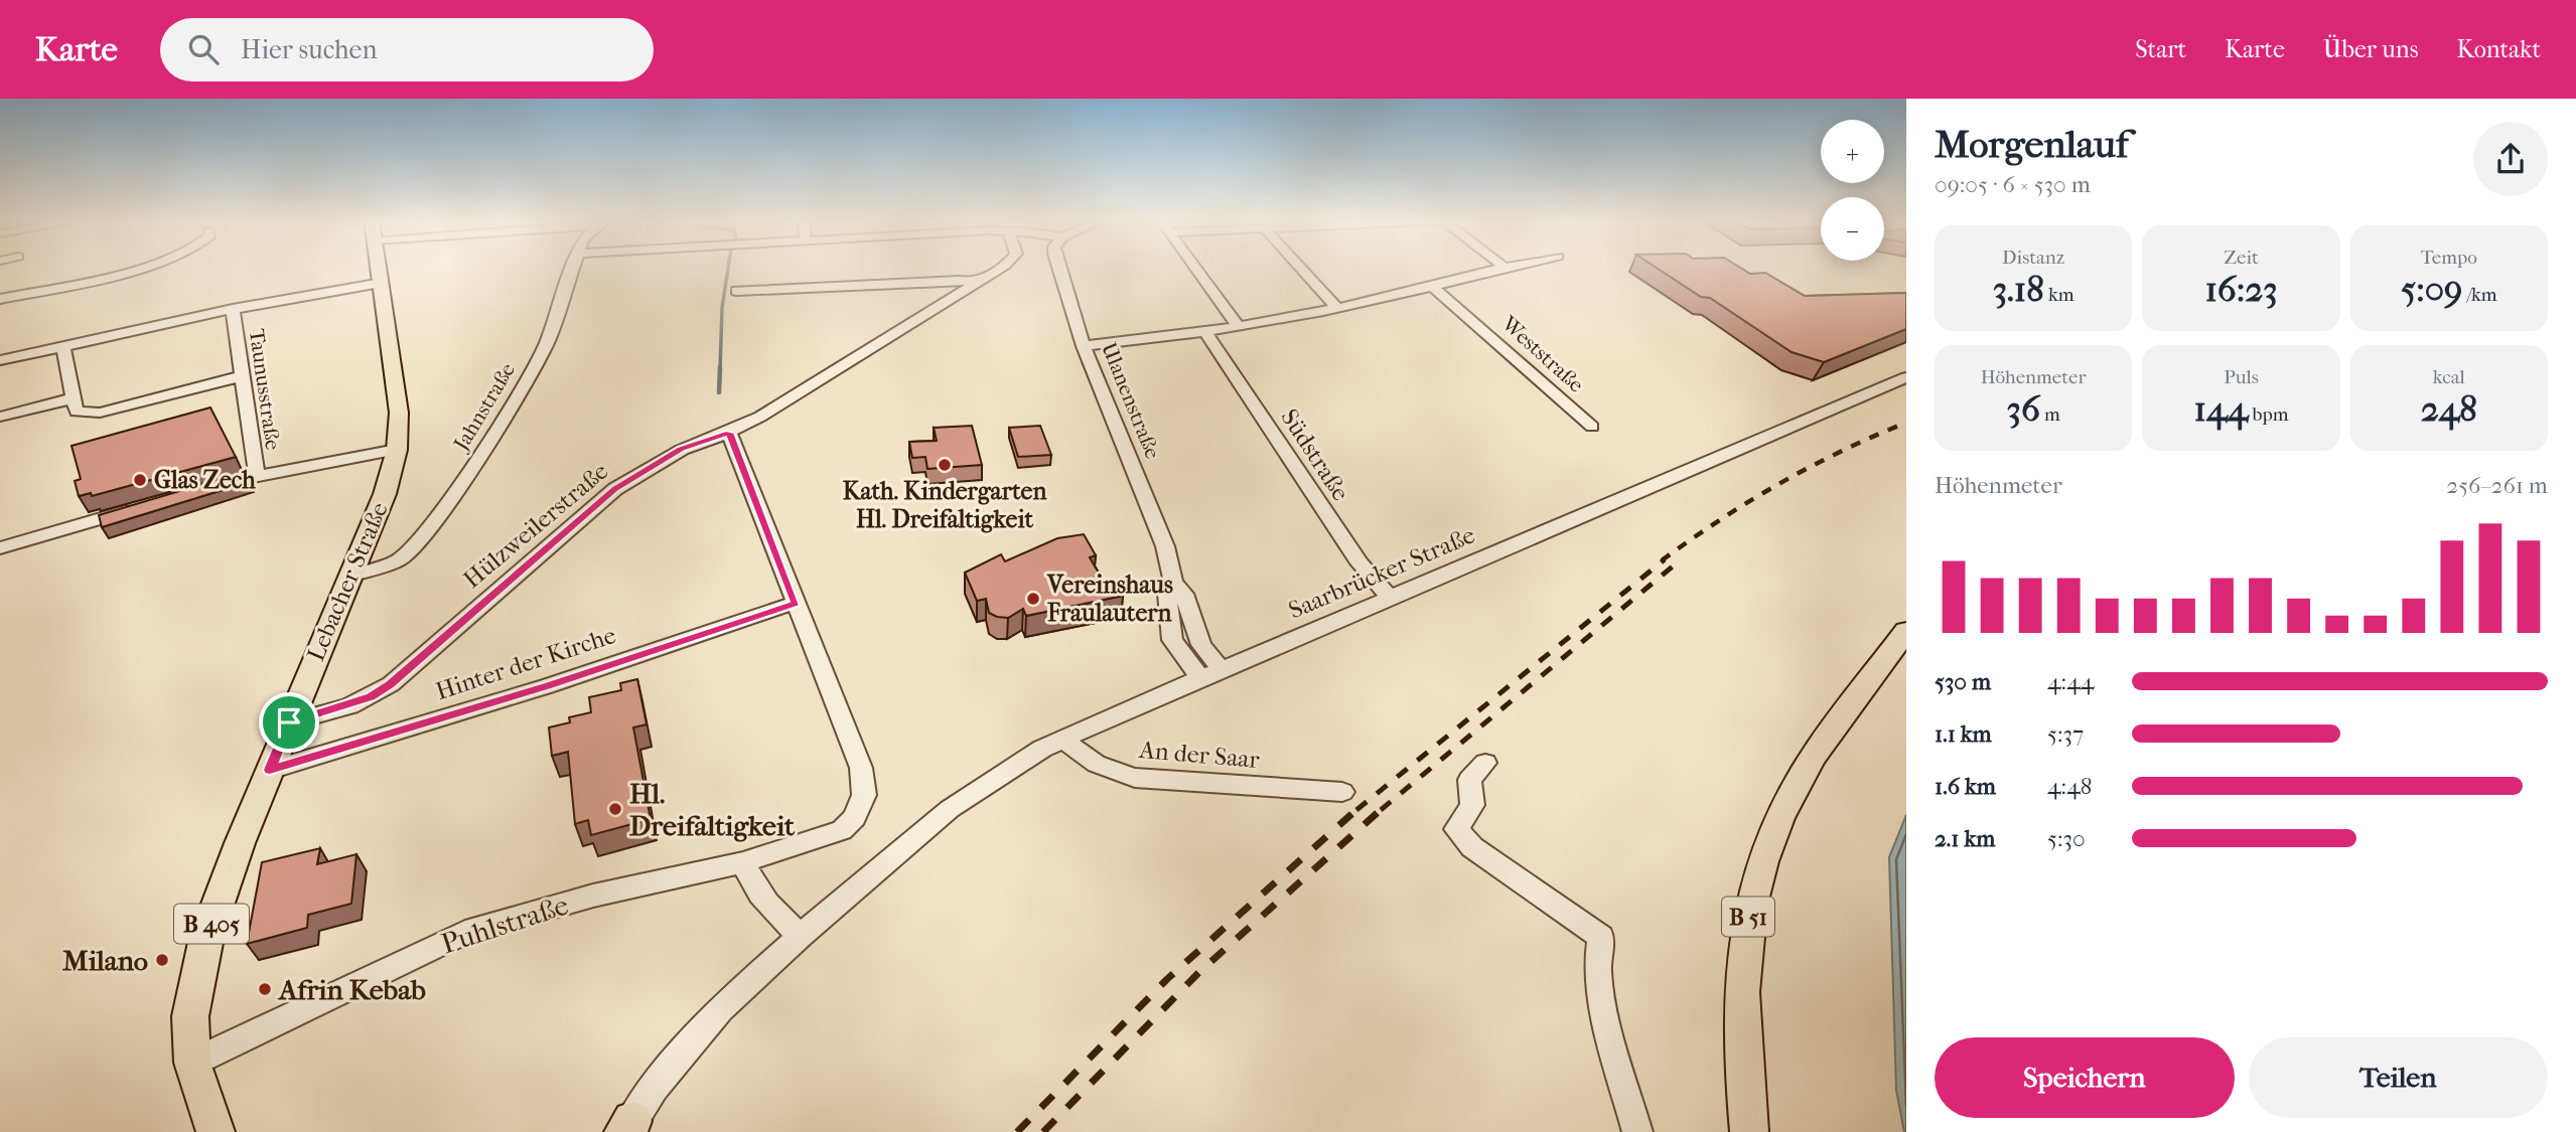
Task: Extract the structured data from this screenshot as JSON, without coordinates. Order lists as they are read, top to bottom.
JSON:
{
  "streets": {
    "main road": ["Lebacher Straße", "B 51", "B 405"],
    "street": [
      "Weststraße",
      "Taunusstraße",
      "Ulanenstraße",
      "Jahnstraße",
      "Südstraße",
      "Hülzweilerstraße",
      "Saarbrücker Straße",
      "Hinter der Kirche",
      "An der Saar",
      "Puhlstraße"
    ]
  },
  "crossings": [
    ["Ulanenstraße", "Saarbrücker Straße"],
    ["Jahnstraße", "Lebacher Straße"],
    ["Südstraße", "Saarbrücker Straße"],
    ["Hülzweilerstraße", "Lebacher Straße"],
    ["Hülzweilerstraße", "Puhlstraße"],
    ["Saarbrücker Straße", "An der Saar"],
    ["Lebacher Straße", "Hinter der Kirche"],
    ["Lebacher Straße", "Puhlstraße"],
    ["Hinter der Kirche", "Puhlstraße"]
  ],
  "places": [
    "Kath. Kindergarten Hl. Dreifaltigkeit",
    "Glas Zech",
    "Vereinshaus Fraulautern",
    "Hl. Dreifaltigkeit",
    "Milano",
    "Afrin Kebab"
  ],
  "page": {
    "header": "Karte",
    "search": "Hier suchen",
    "nav": [
      "Start",
      "Karte",
      "Über uns",
      "Kontakt"
    ],
    "heading": ["Morgenlauf", "09:05 · 6 × 530 m"],
    "map_buttons": ["+", "−"],
    "stats": [
      ["Distanz", "3.18 km"],
      ["Zeit", "16:23"],
      ["Tempo", "5:09 /km"],
      ["Höhenmeter", "36 m"],
      ["Puls", "144 bpm"],
      ["kcal", "248"]
    ],
    "chart": ["Höhenmeter", "256–261 m"],
    "list": [
      {
        "name": "530 m",
        "note": "4:44"
      },
      {
        "name": "1.1 km",
        "note": "5:37"
      },
      {
        "name": "1.6 km",
        "note": "4:48"
      },
      {
        "name": "2.1 km",
        "note": "5:30"
      }
    ],
    "buttons": ["Speichern", "Teilen"]
  }
}
